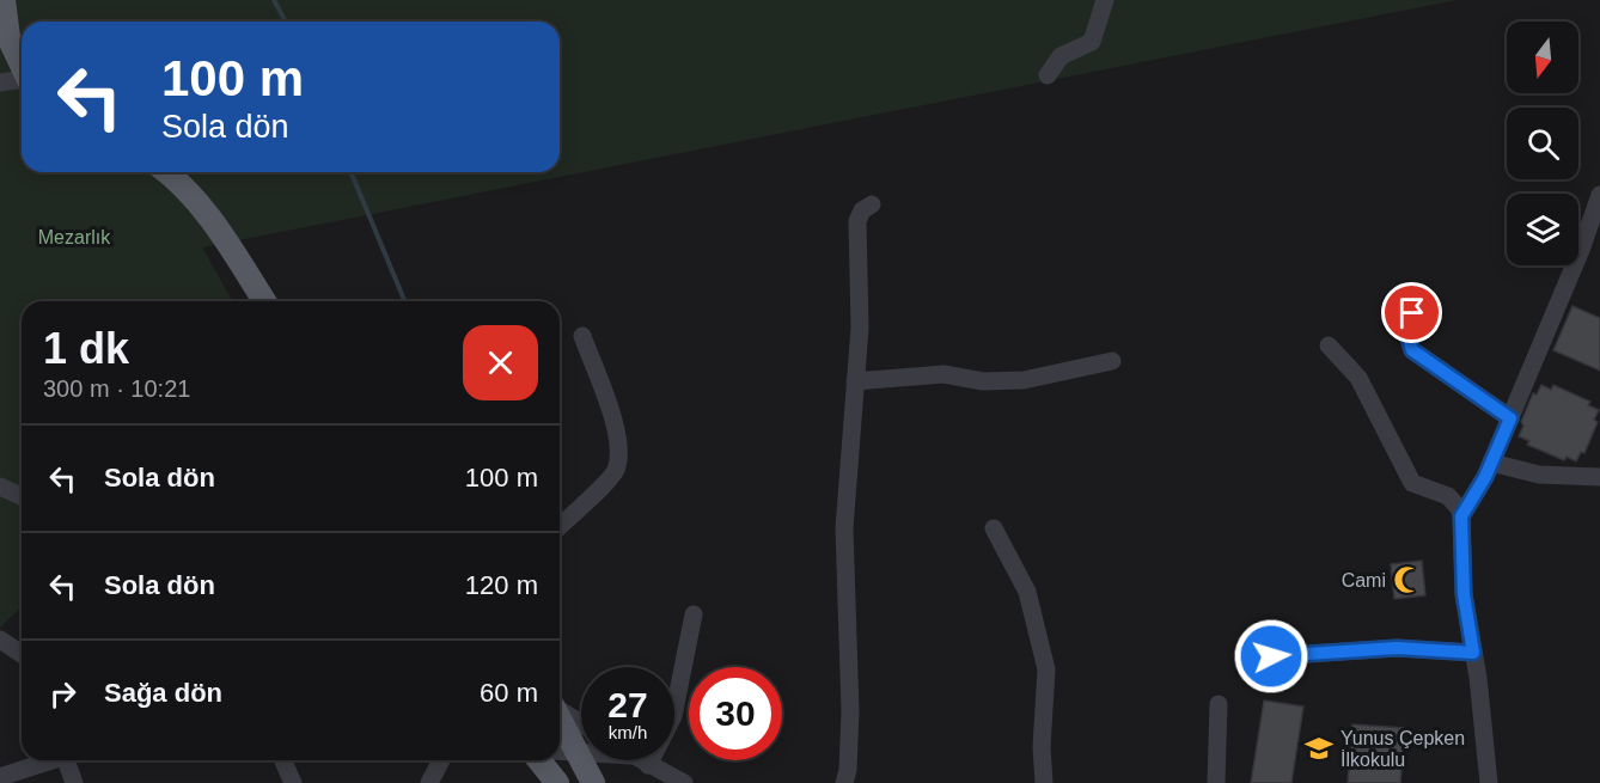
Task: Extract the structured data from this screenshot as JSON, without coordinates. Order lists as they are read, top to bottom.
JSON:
{
  "parks": ["Mezarlık"],
  "places": {
    "mosque": ["Cami"],
    "school or university": ["Yunus Çepken İlkokulu"]
  },
  "north": "bottom",
  "page": {
    "turn": ["100 m", "Sola dön"],
    "heading": ["1 dk", "300 m · 10:21"],
    "list": [
      {
        "name": "Sola dön",
        "value": "100 m"
      },
      {
        "name": "Sola dön",
        "value": "120 m"
      },
      {
        "name": "Sağa dön",
        "value": "60 m"
      }
    ],
    "speed": "27 km/h",
    "limit": "30"
  }
}
